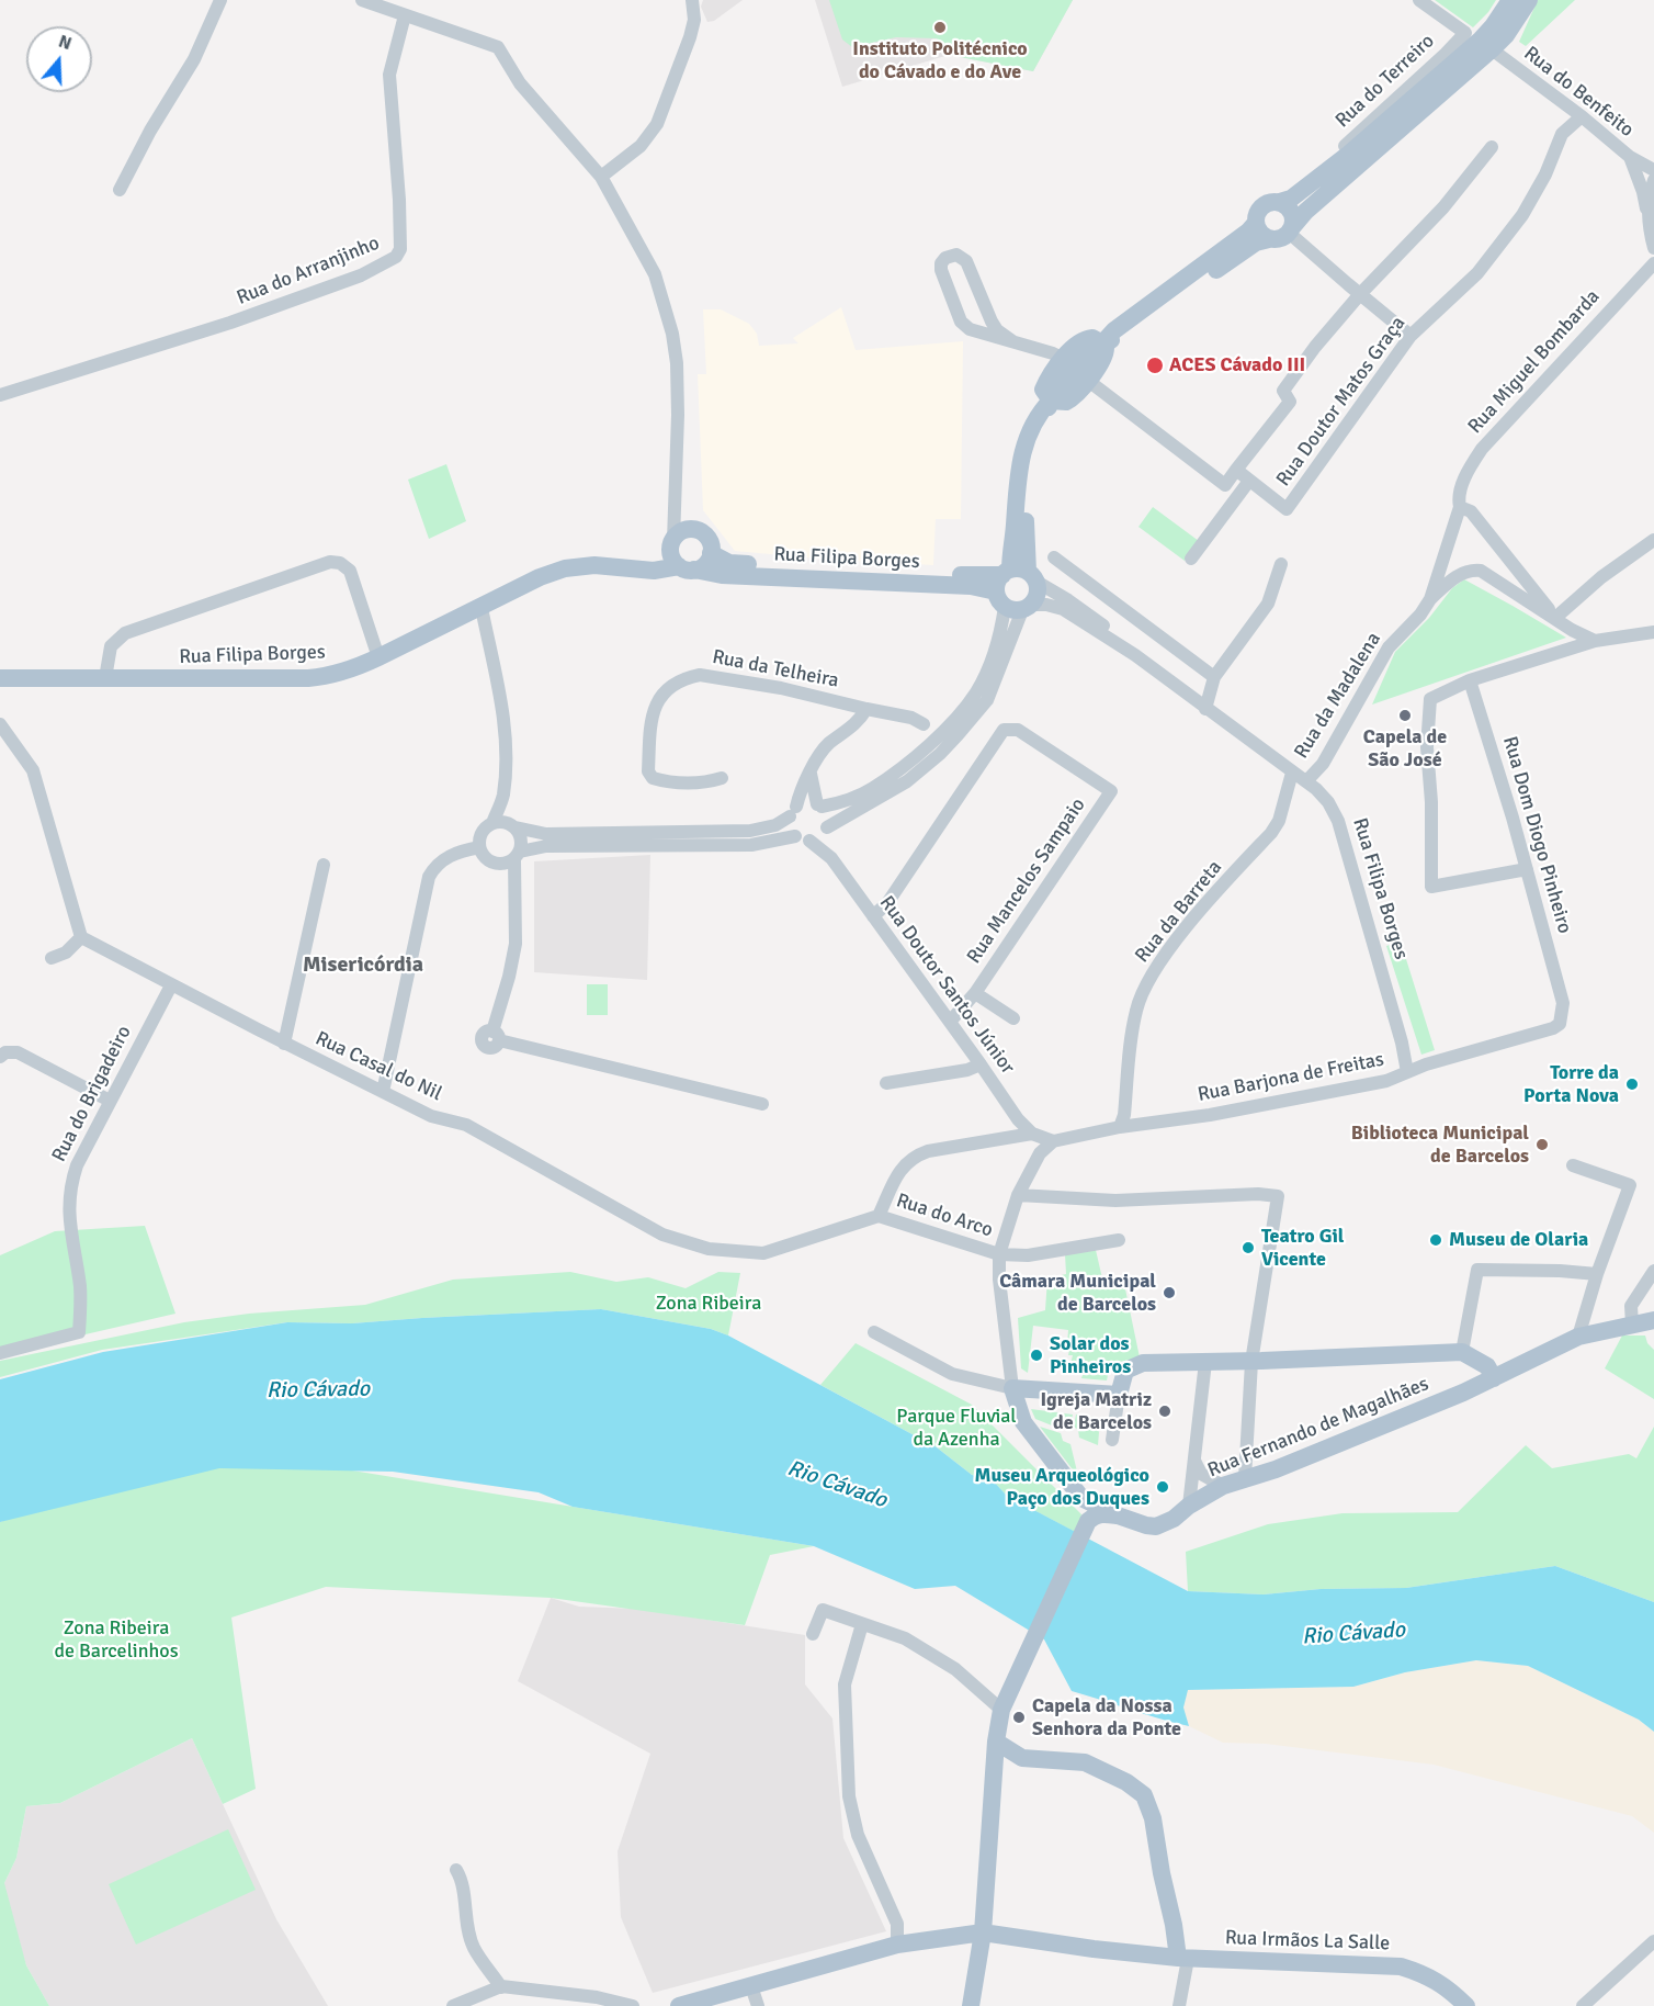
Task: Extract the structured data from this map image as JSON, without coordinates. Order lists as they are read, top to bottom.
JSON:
{
  "streets": {
    "main road": ["Rua Filipa Borges", "Rua Fernando de Magalhães", "Rua Irmãos La Salle"],
    "street": [
      "Rua do Terreiro",
      "Rua do Benfeito",
      "Rua do Arranjinho",
      "Rua Miguel Bombarda",
      "Rua Doutor Matos Graça",
      "Rua da Telheira",
      "Rua da Madalena",
      "Rua Dom Diogo Pinheiro",
      "Rua Mancelos Sampaio",
      "Rua da Barreta",
      "Rua Doutor Santos Júnior",
      "Rua Casal do Nil",
      "Rua Barjona de Freitas",
      "Rua do Brigadeiro",
      "Rua do Arco"
    ]
  },
  "crossings": [
    ["Rua do Terreiro", "Rua do Benfeito"],
    ["Rua do Benfeito", "Rua Doutor Matos Graça"],
    ["Rua Miguel Bombarda", "Rua da Madalena"],
    ["Rua Filipa Borges", "Rua da Madalena"],
    ["Rua Filipa Borges", "Rua da Barreta"],
    ["Rua Filipa Borges", "Rua Barjona de Freitas"],
    ["Rua Dom Diogo Pinheiro", "Rua Barjona de Freitas"],
    ["Rua Mancelos Sampaio", "Rua Doutor Santos Júnior"],
    ["Rua da Barreta", "Rua Barjona de Freitas"],
    ["Rua Casal do Nil", "Rua do Brigadeiro"],
    ["Rua Casal do Nil", "Rua do Arco"],
    ["Rua Barjona de Freitas", "Rua Fernando de Magalhães"],
    ["Rua do Arco", "Rua Fernando de Magalhães"]
  ],
  "districts": ["Misericórdia"],
  "water": ["Rio Cávado"],
  "parks": ["Zona Ribeira", "Parque Fluvial da Azenha", "Zona Ribeira de Barcelinhos"],
  "places": [
    "Instituto Politécnico do Cávado e do Ave",
    "ACES Cávado III",
    "Capela de São José",
    "Torre da Porta Nova",
    "Biblioteca Municipal de Barcelos",
    "Museu de Olaria",
    "Teatro Gil Vicente",
    "Câmara Municipal de Barcelos",
    "Solar dos Pinheiros",
    "Igreja Matriz de Barcelos",
    "Museu Arqueológico Paço dos Duques",
    "Capela da Nossa Senhora da Ponte"
  ],
  "north": "top"
}
